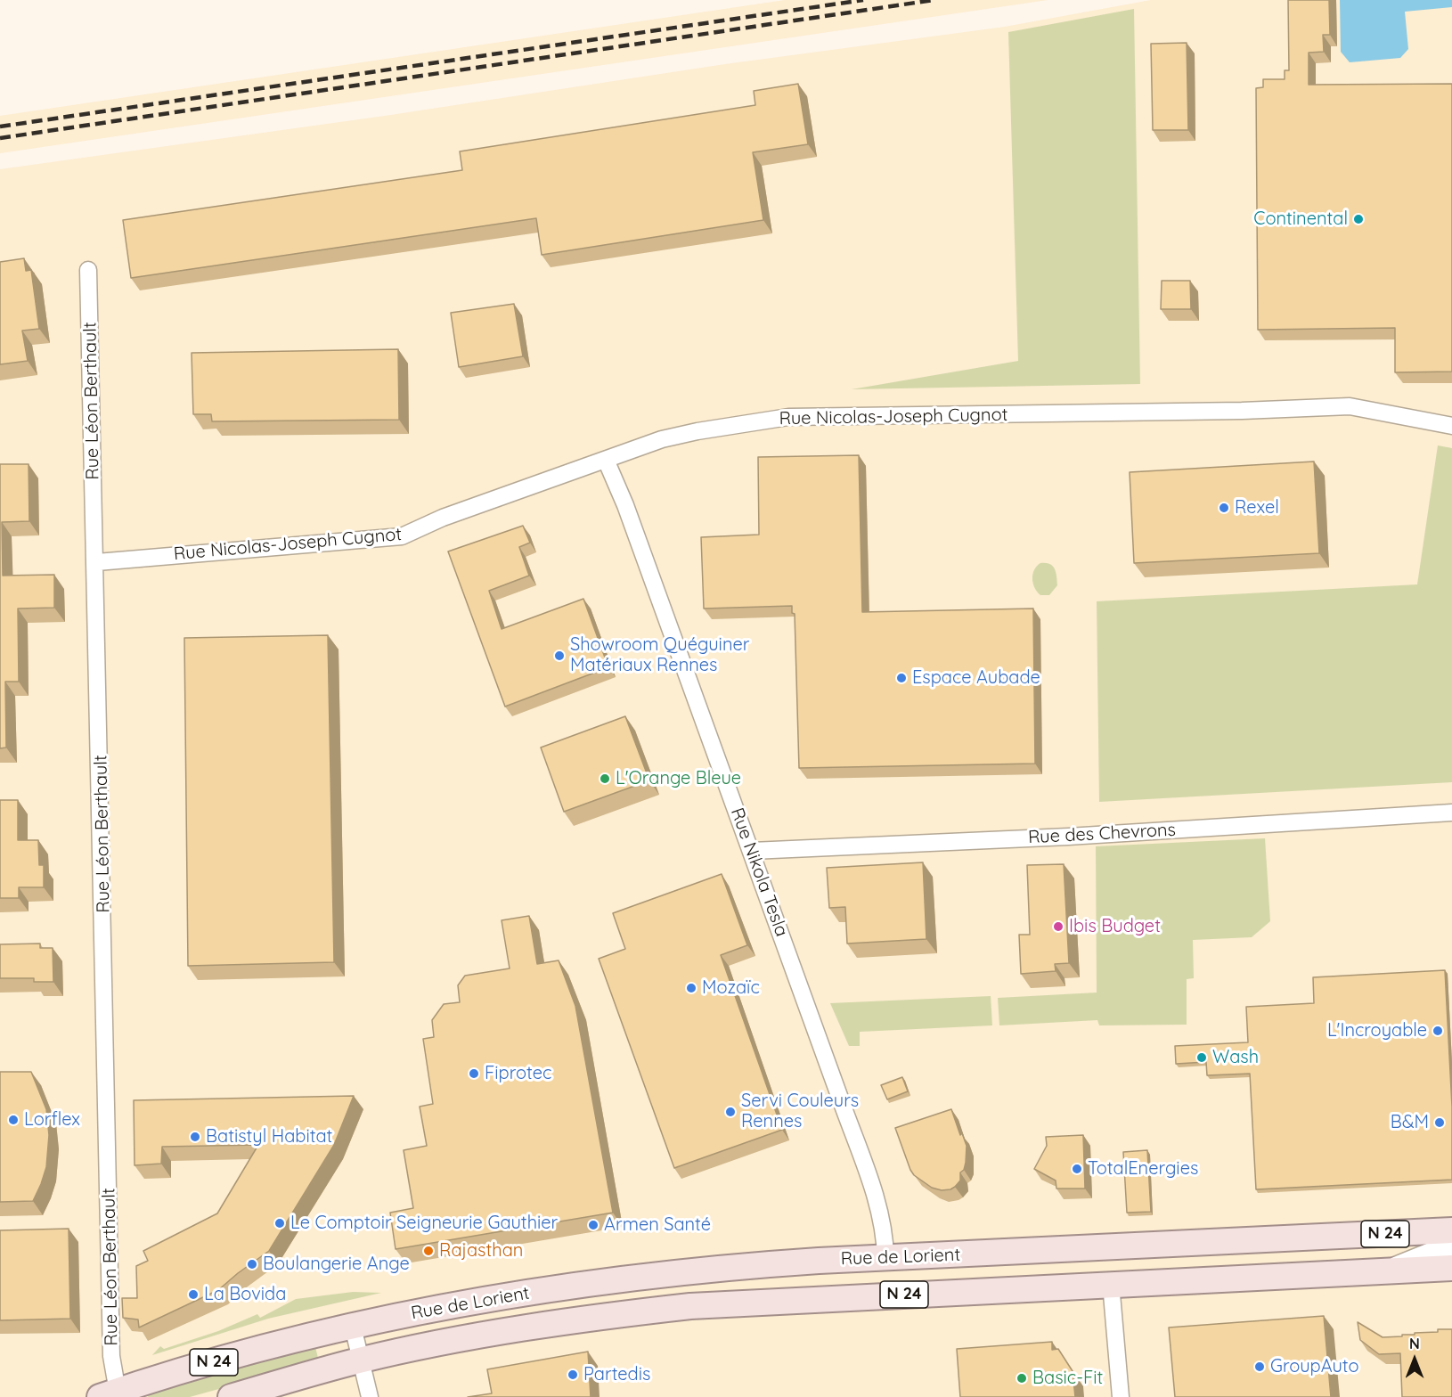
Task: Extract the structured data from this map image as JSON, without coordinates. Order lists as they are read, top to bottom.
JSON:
{
  "streets": {
    "main road": ["N 24", "Rue de Lorient"],
    "street": [
      "Rue Léon Berthault",
      "Rue Nicolas-Joseph Cugnot",
      "Rue des Chevrons",
      "Rue Nikola Tesla"
    ]
  },
  "crossings": [
    ["Rue Léon Berthault", "Rue Nicolas-Joseph Cugnot"],
    ["Rue Léon Berthault", "Rue de Lorient"],
    ["Rue Nicolas-Joseph Cugnot", "Rue Nikola Tesla"],
    ["Rue des Chevrons", "Rue Nikola Tesla"],
    ["Rue Nikola Tesla", "Rue de Lorient"]
  ],
  "places": [
    "Continental",
    "Rexel",
    "Showroom Quéguiner Matériaux Rennes",
    "Espace Aubade",
    "L'Orange Bleue",
    "Ibis Budget",
    "Mozaïc",
    "L'Incroyable",
    "Wash",
    "Fiprotec",
    "Servi Couleurs Rennes",
    "Lorflex",
    "B&M",
    "Batistyl Habitat",
    "TotalEnergies",
    "Le Comptoir Seigneurie Gauthier",
    "Armen Santé",
    "Rajasthan",
    "Boulangerie Ange",
    "La Bovida",
    "GroupAuto",
    "Partedis",
    "Basic-Fit"
  ],
  "north": "top"
}
